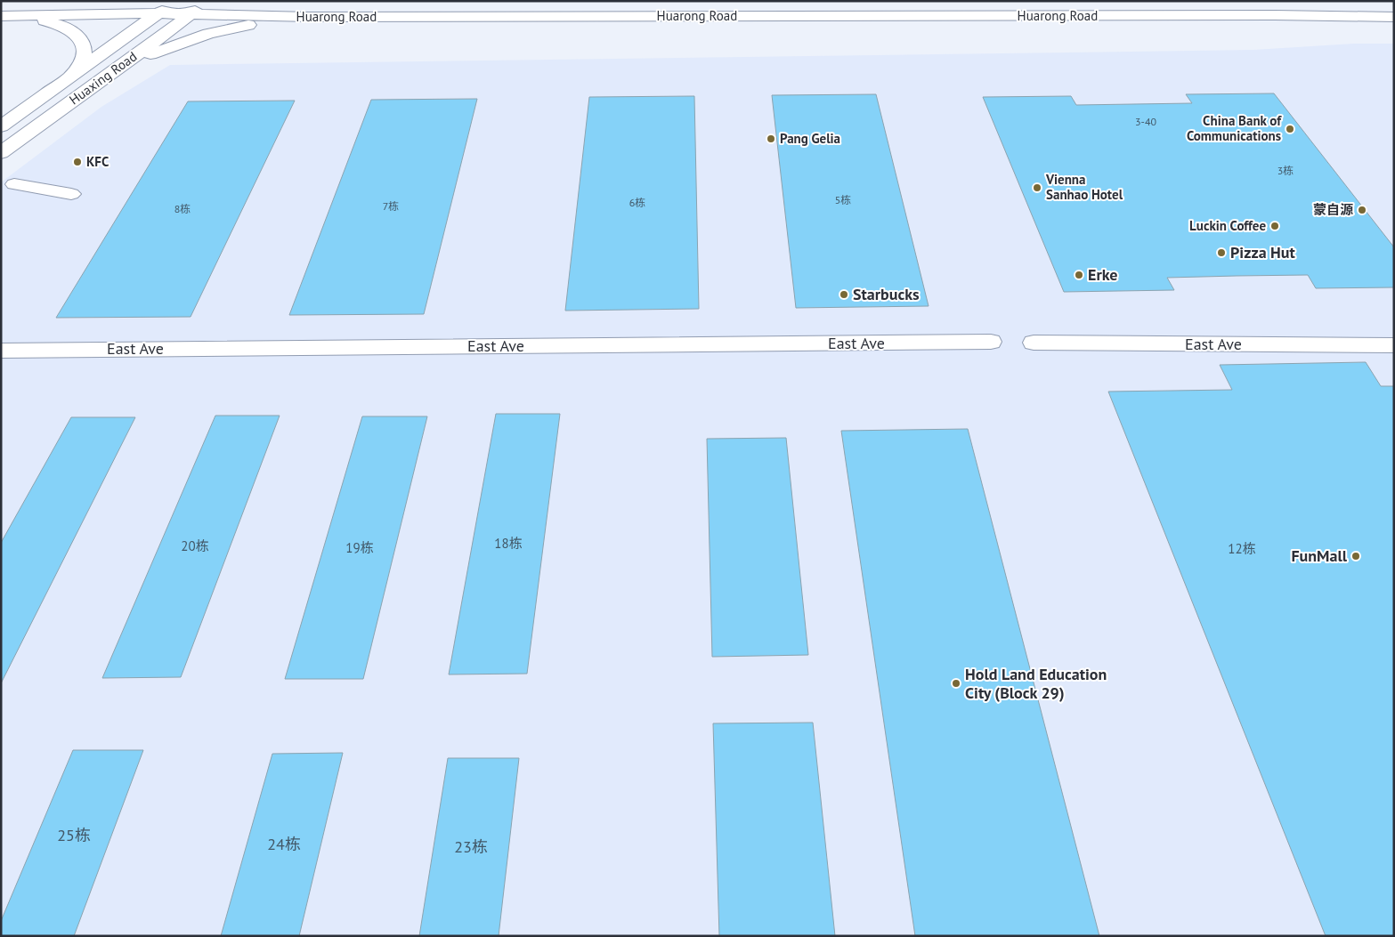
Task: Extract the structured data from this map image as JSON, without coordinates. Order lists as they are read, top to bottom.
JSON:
{
  "streets": {
    "main road": ["Huarong Road", "Huaxing Road", "East Ave"]
  },
  "crossings": [
    ["Huarong Road", "Huaxing Road"]
  ],
  "places": [
    "China Bank of Communications",
    "Pang Gelia",
    "KFC",
    "Vienna Sanhao Hotel",
    "蒙自源",
    "Luckin Coffee",
    "Pizza Hut",
    "Erke",
    "Starbucks",
    "FunMall",
    "Hold Land Education City (Block 29)"
  ],
  "house_numbers": [
    "3-40",
    "3栋",
    "5栋",
    "6栋",
    "7栋",
    "8栋",
    "18栋",
    "20栋",
    "19栋",
    "12栋",
    "25栋",
    "24栋",
    "23栋"
  ]
}
